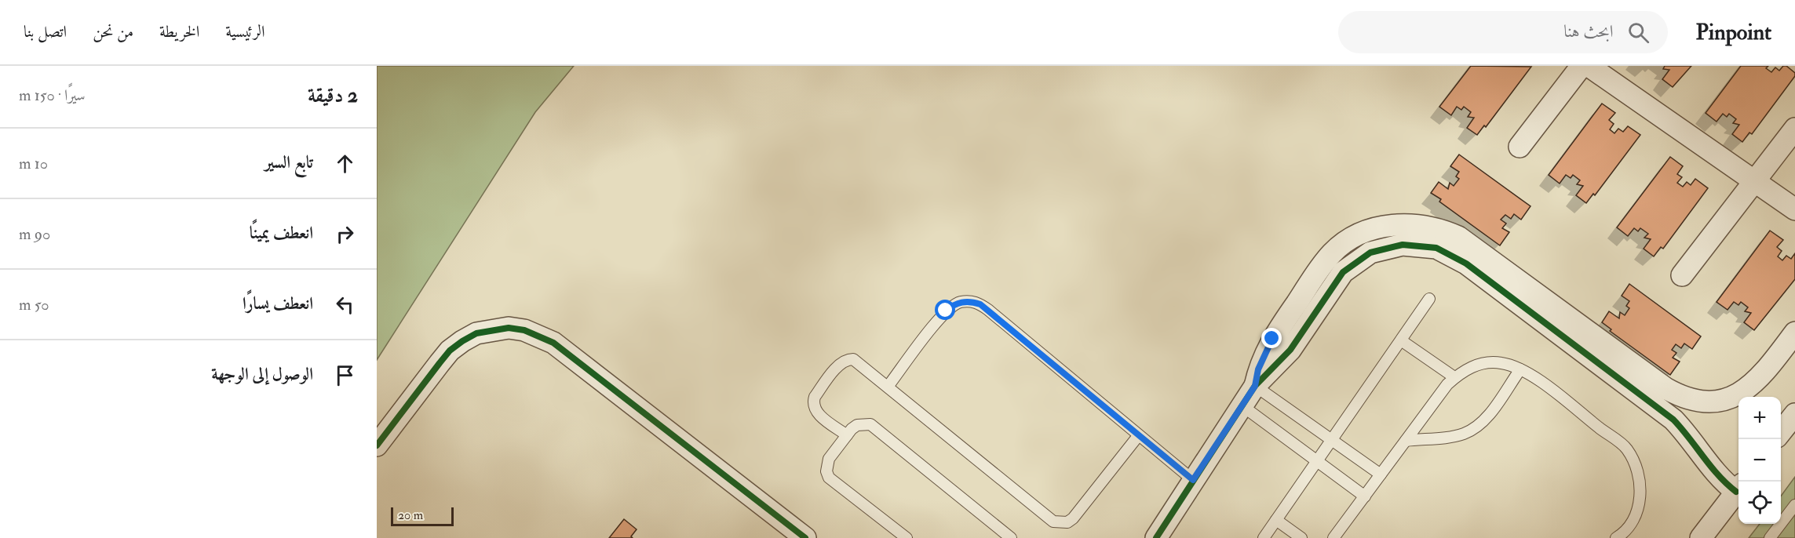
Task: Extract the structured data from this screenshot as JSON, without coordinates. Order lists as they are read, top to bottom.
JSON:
{
  "scale_bar": "20 m",
  "page": {
    "header": "Pinpoint",
    "search": "ابحث هنا",
    "nav": [
      "الرئيسية",
      "الخريطة",
      "من نحن",
      "اتصل بنا"
    ],
    "heading": ["2 دقيقة", "سيرًا · 150 m"],
    "list": [
      ["تابع السير", "10 m"],
      ["انعطف يمينًا", "90 m"],
      ["انعطف يسارًا", "50 m"],
      "الوصول إلى الوجهة"
    ],
    "map_buttons": ["+", "−"],
    "scale": "20 m"
  }
}
